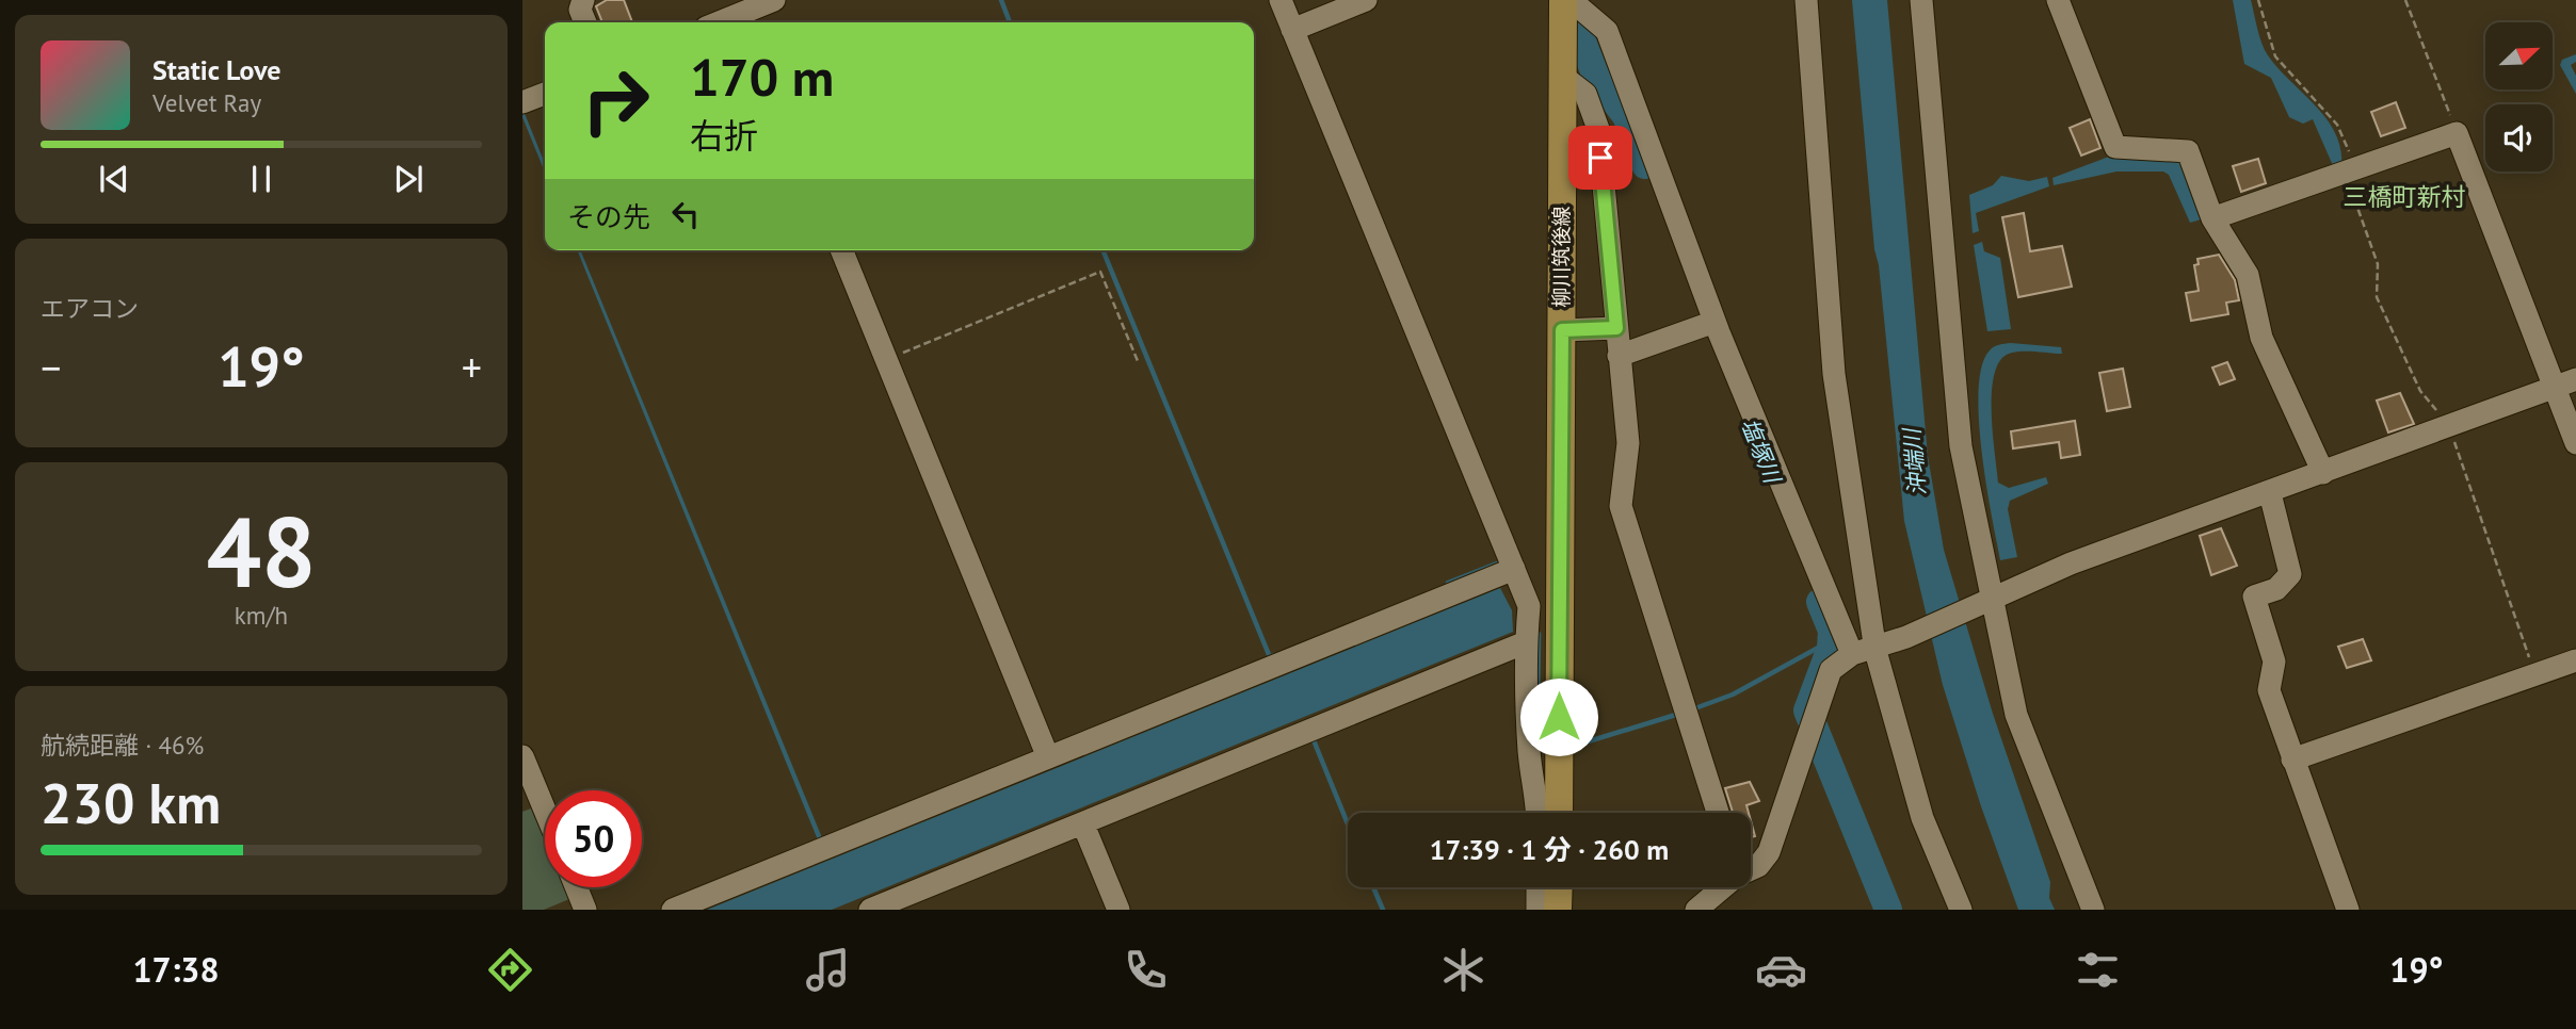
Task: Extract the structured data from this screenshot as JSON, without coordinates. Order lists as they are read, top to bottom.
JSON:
{
  "streets": {
    "main road": ["柳川筑後線"]
  },
  "districts": ["三橋町新村"],
  "water": ["塩塚川", "沖端川"],
  "north": "top right",
  "page": {
    "turn": ["170 m", "右折"],
    "song": ["Static Love", "Velvet Ray"],
    "then": "その先",
    "tile": [
      "エアコン",
      ["48", "km/h"],
      ["航続距離 · 46%", "230 km"]
    ],
    "heat": ["−", "19°", "+"],
    "limit": "50",
    "trip": "17:39 · 1 分 · 260 m",
    "tabs": ["17:38", "19°"]
  }
}
